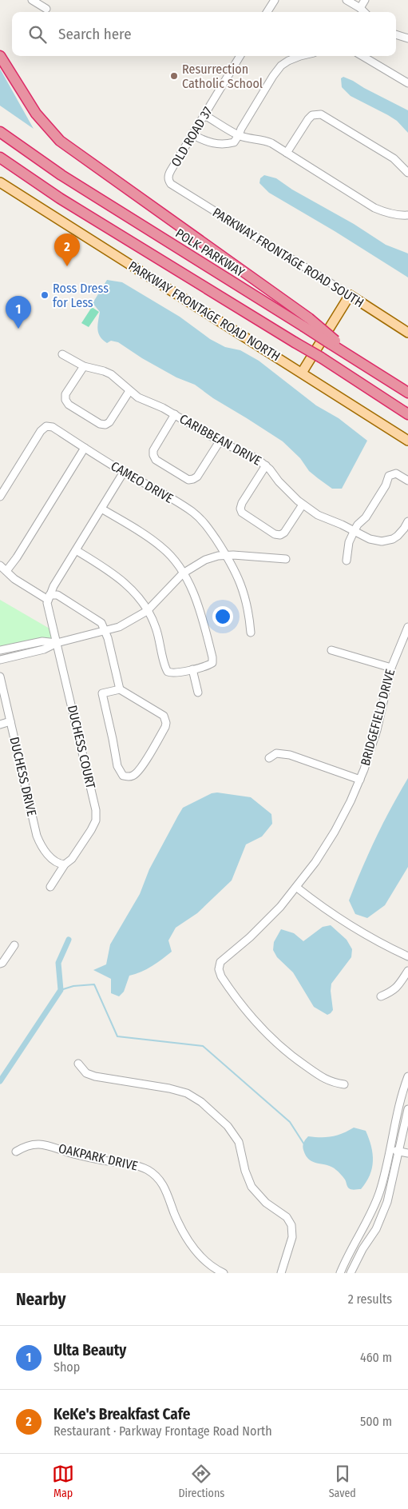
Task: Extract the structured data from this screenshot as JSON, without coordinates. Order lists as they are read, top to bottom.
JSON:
{
  "streets": {
    "highway": ["POLK PARKWAY"],
    "main road": ["PARKWAY FRONTAGE ROAD SOUTH", "PARKWAY FRONTAGE ROAD NORTH"],
    "street": [
      "OLD ROAD 37",
      "CARIBBEAN DRIVE",
      "CAMEO DRIVE",
      "BRIDGEFIELD DRIVE",
      "DUCHESS COURT",
      "DUCHESS DRIVE",
      "OAKPARK DRIVE"
    ]
  },
  "crossings": [
    ["OLD ROAD 37", "PARKWAY FRONTAGE ROAD SOUTH"],
    ["DUCHESS COURT", "DUCHESS DRIVE"]
  ],
  "places": ["Resurrection Catholic School", "Ross Dress for Less"],
  "page": {
    "search": "Search here",
    "pins": ["2", "1"],
    "heading": ["Nearby", "2 results"],
    "list": [
      {
        "mark": "1",
        "name": "Ulta Beauty",
        "note": "Shop",
        "value": "460 m"
      },
      {
        "mark": "2",
        "name": "KeKe's Breakfast Cafe",
        "note": "Restaurant · Parkway Frontage Road North",
        "value": "500 m"
      }
    ],
    "nav": ["Map", "Directions", "Saved"]
  }
}
